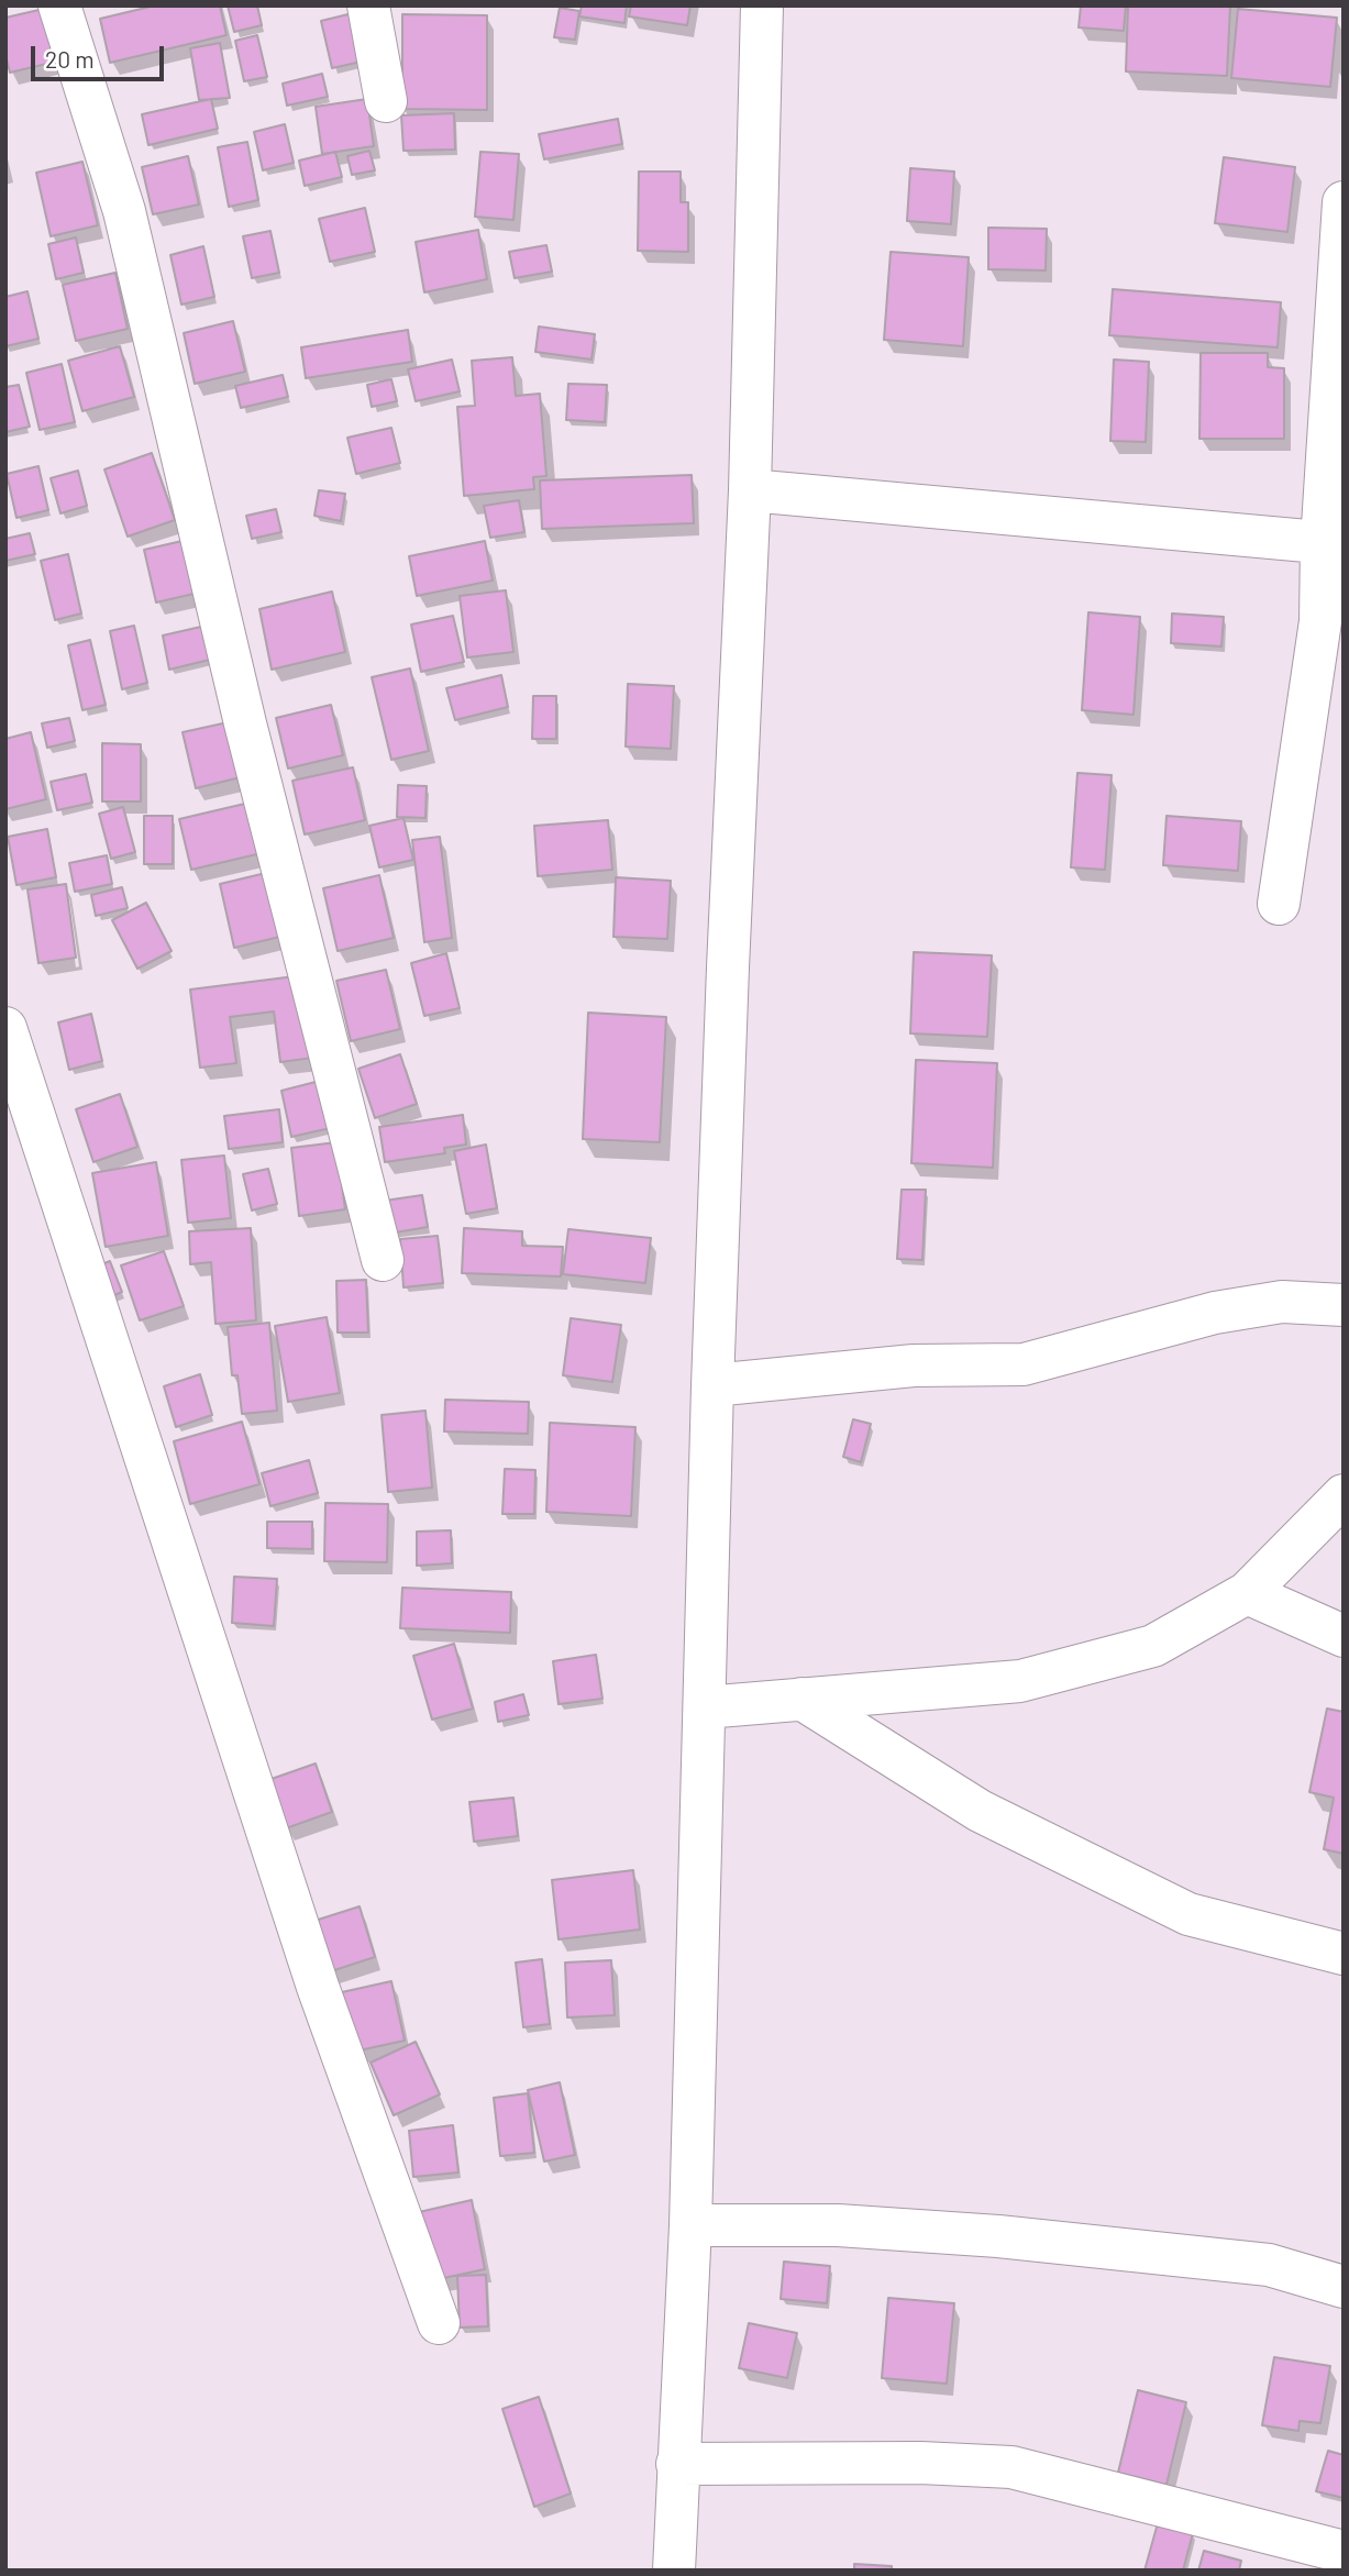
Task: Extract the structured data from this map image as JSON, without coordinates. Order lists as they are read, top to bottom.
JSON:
{
  "scale_bar": "20 m"
}
